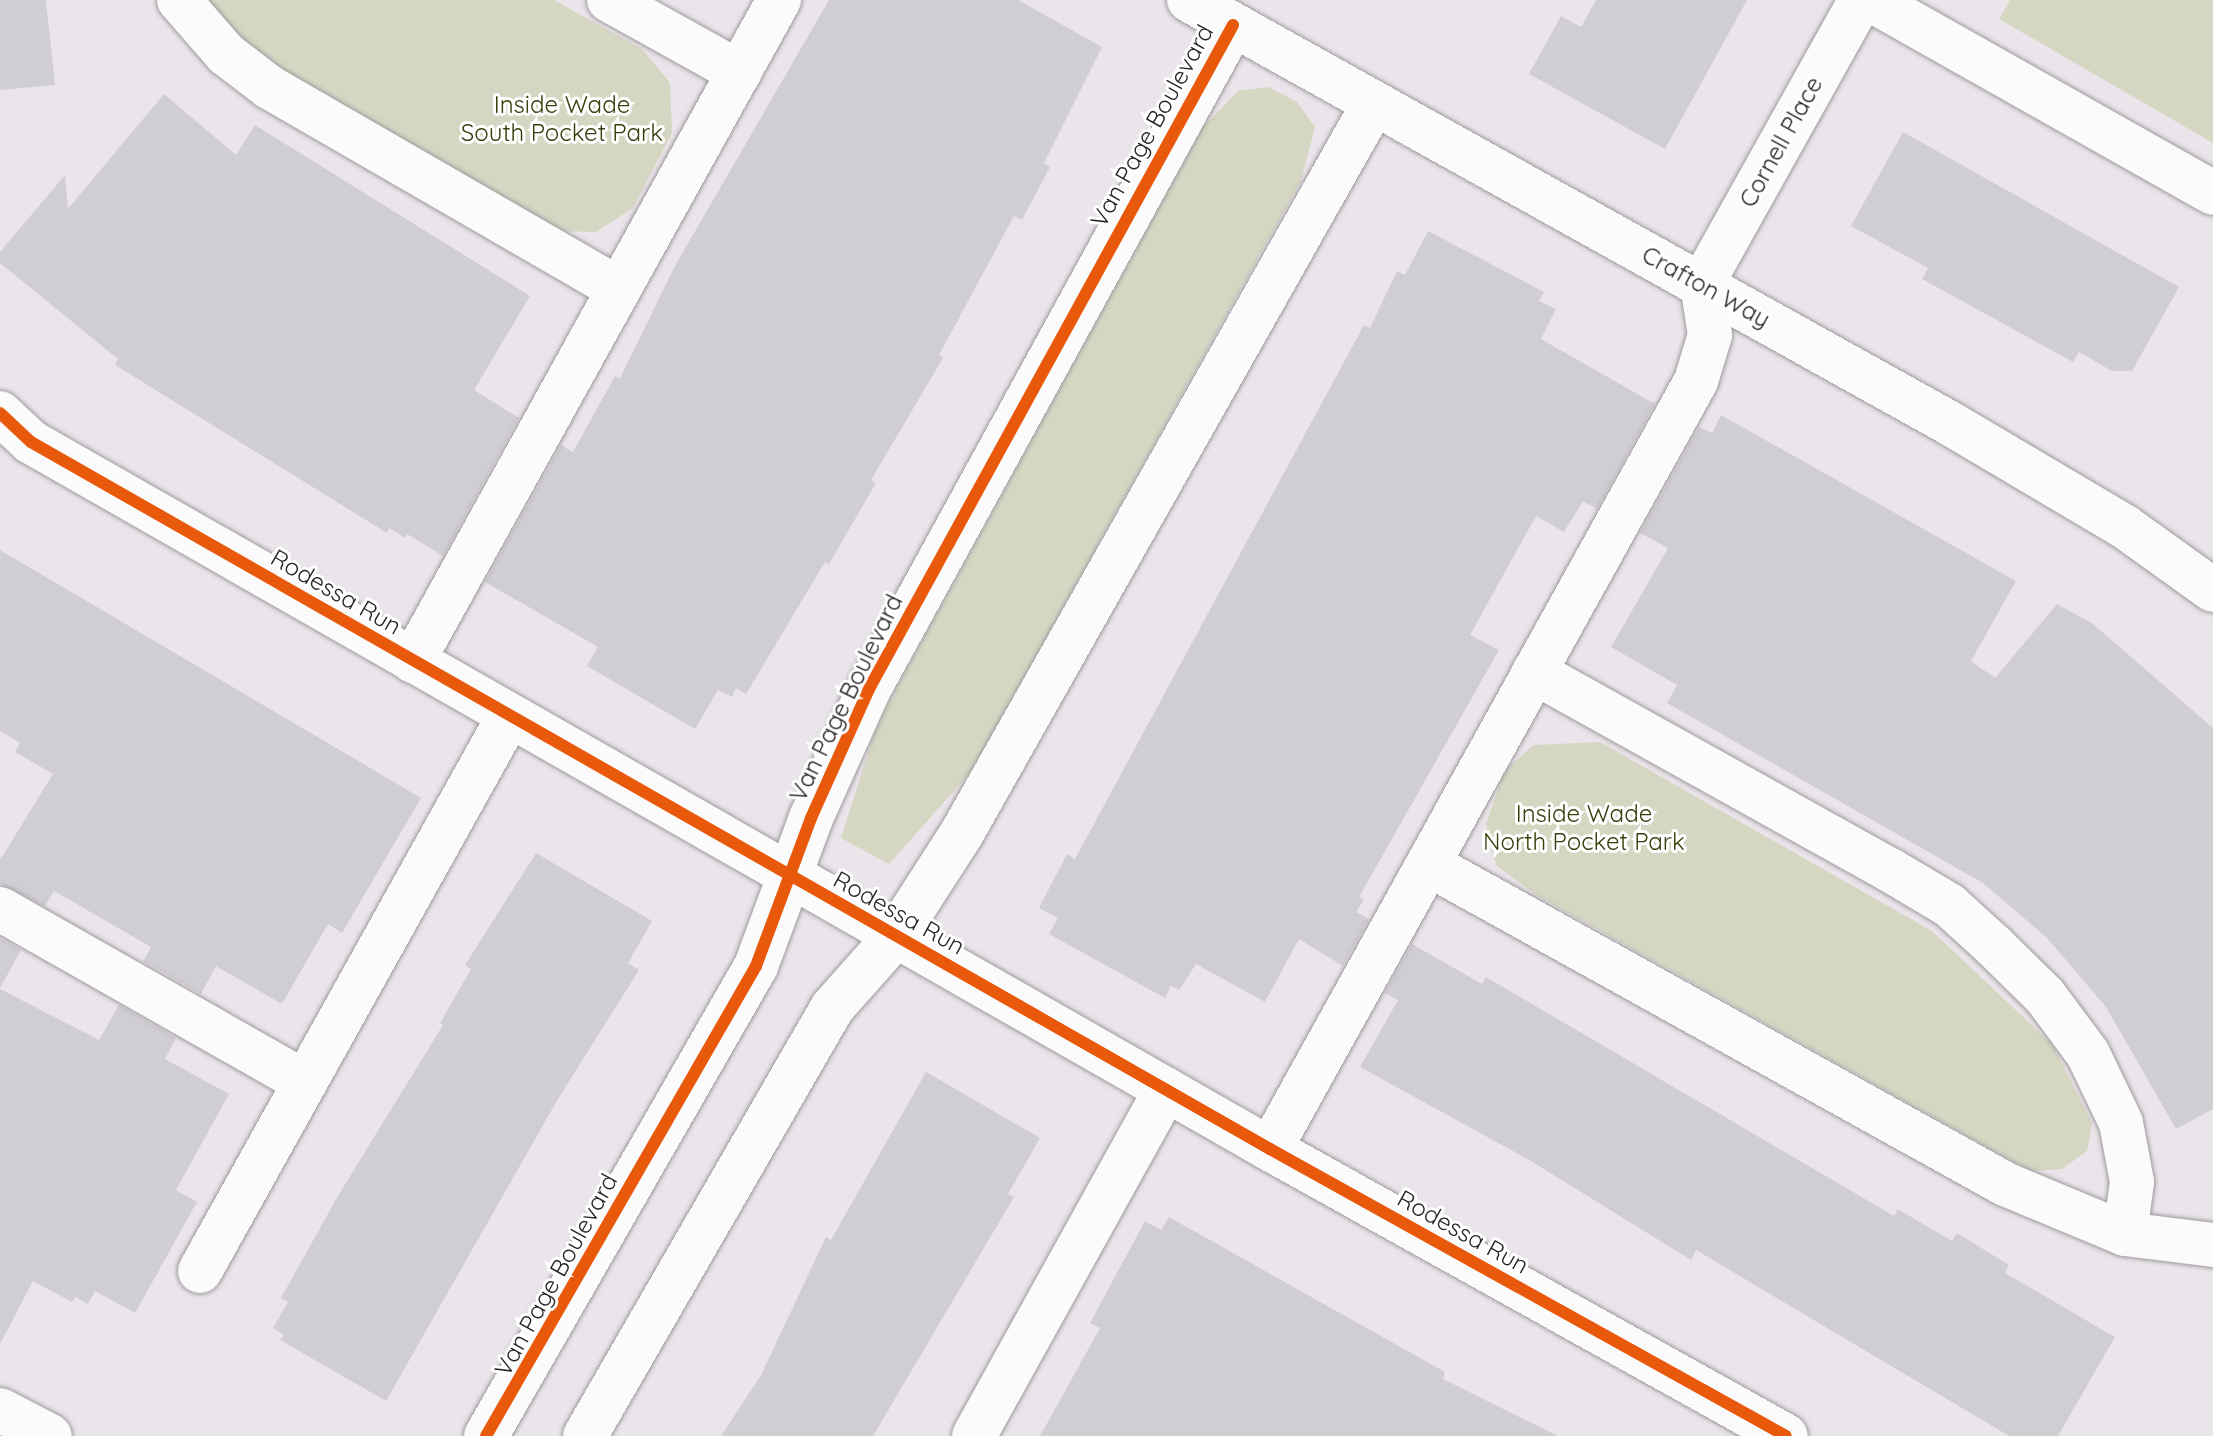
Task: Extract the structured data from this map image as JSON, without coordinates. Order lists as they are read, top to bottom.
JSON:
{
  "streets": {
    "street": [
      "Van Page Boulevard",
      "Cornell Place",
      "Crafton Way",
      "Rodessa Run"
    ]
  },
  "crossings": [
    ["Van Page Boulevard", "Crafton Way"],
    ["Van Page Boulevard", "Rodessa Run"],
    ["Cornell Place", "Crafton Way"]
  ],
  "parks": ["Inside Wade South Pocket Park", "Inside Wade North Pocket Park"]
}
